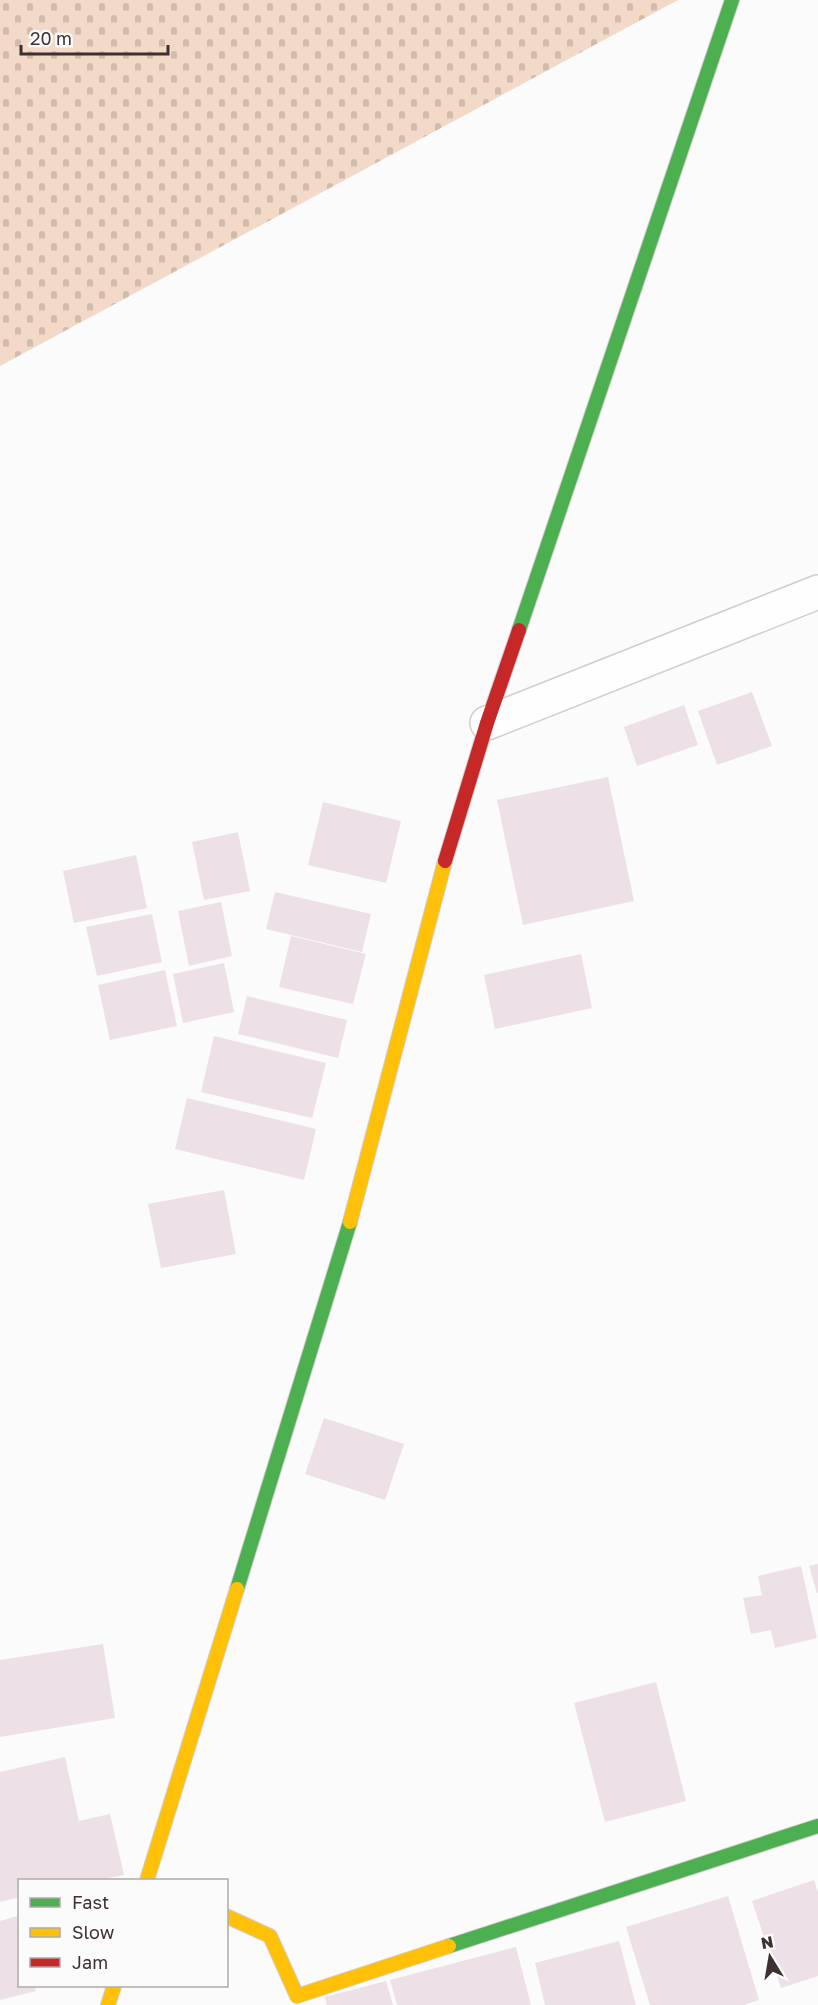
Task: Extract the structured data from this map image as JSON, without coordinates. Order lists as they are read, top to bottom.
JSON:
{
  "legend": ["Fast", "Slow", "Jam"],
  "scale_bar": "20 m",
  "north": "top"
}
